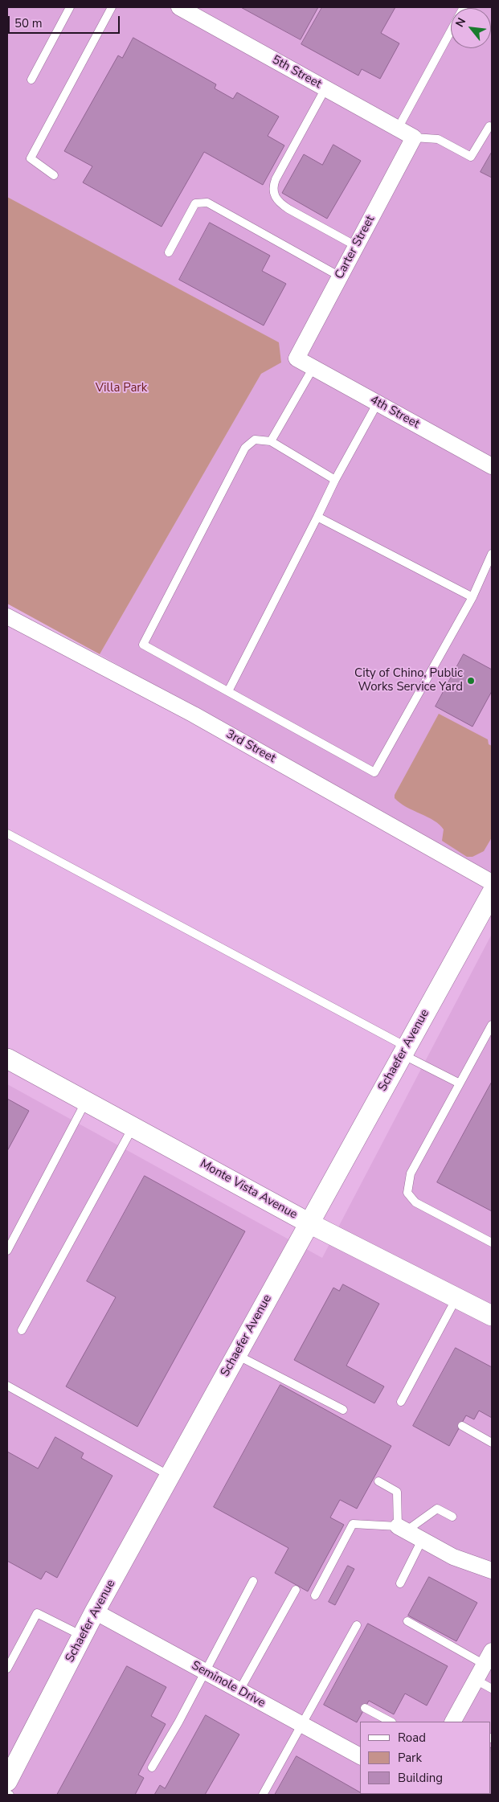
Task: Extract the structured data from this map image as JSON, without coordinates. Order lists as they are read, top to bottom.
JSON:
{
  "streets": {
    "street": [
      "5th Street",
      "Carter Street",
      "4th Street",
      "3rd Street",
      "Schaefer Avenue",
      "Monte Vista Avenue",
      "Seminole Drive"
    ]
  },
  "crossings": [
    ["5th Street", "Carter Street"],
    ["Carter Street", "4th Street"],
    ["Schaefer Avenue", "Monte Vista Avenue"],
    ["Schaefer Avenue", "Seminole Drive"]
  ],
  "parks": ["Villa Park"],
  "places": ["City of Chino, Public Works Service Yard"],
  "legend": ["Road", "Park", "Building"],
  "scale_bar": "50 m",
  "north": "top left"
}
